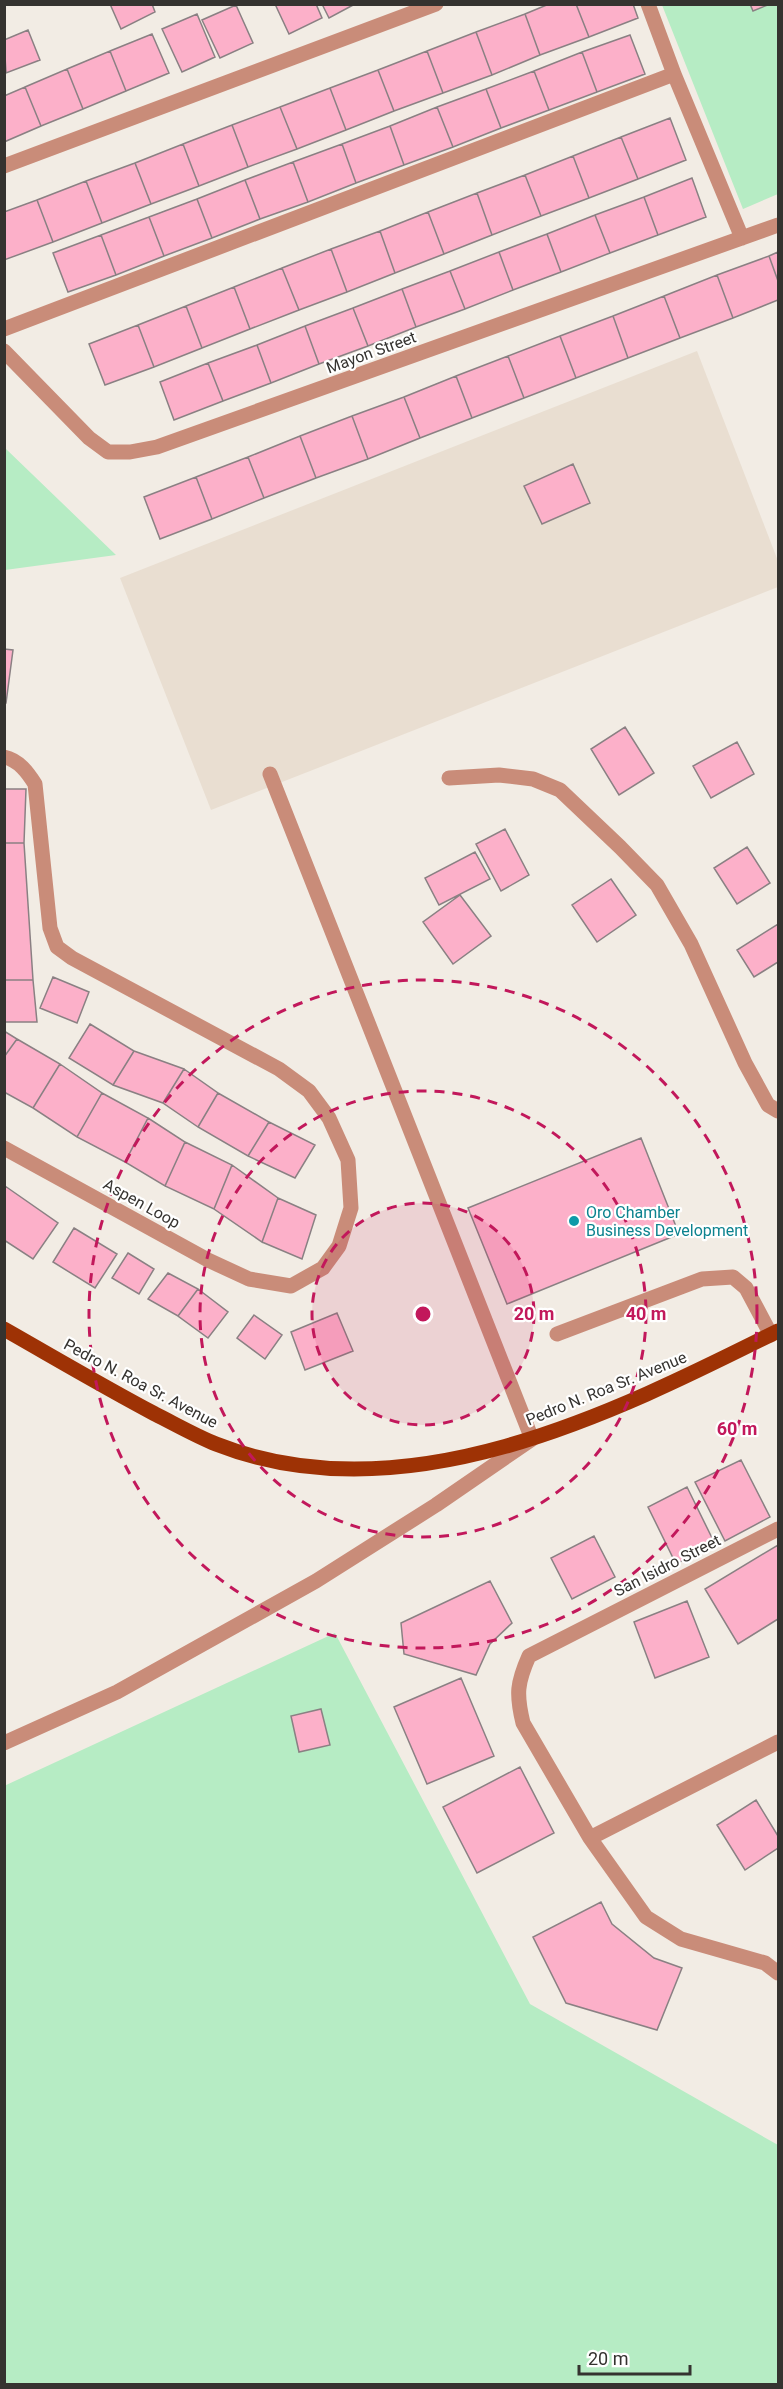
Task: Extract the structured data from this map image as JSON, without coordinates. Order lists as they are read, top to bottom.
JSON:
{
  "streets": {
    "main road": ["Pedro N. Roa Sr. Avenue"],
    "street": ["Mayon Street", "Aspen Loop", "San Isidro Street"]
  },
  "places": ["Oro Chamber Business Development"],
  "scale_bar": "20 m",
  "rings": ["20 m", "40 m", "60 m"]
}
